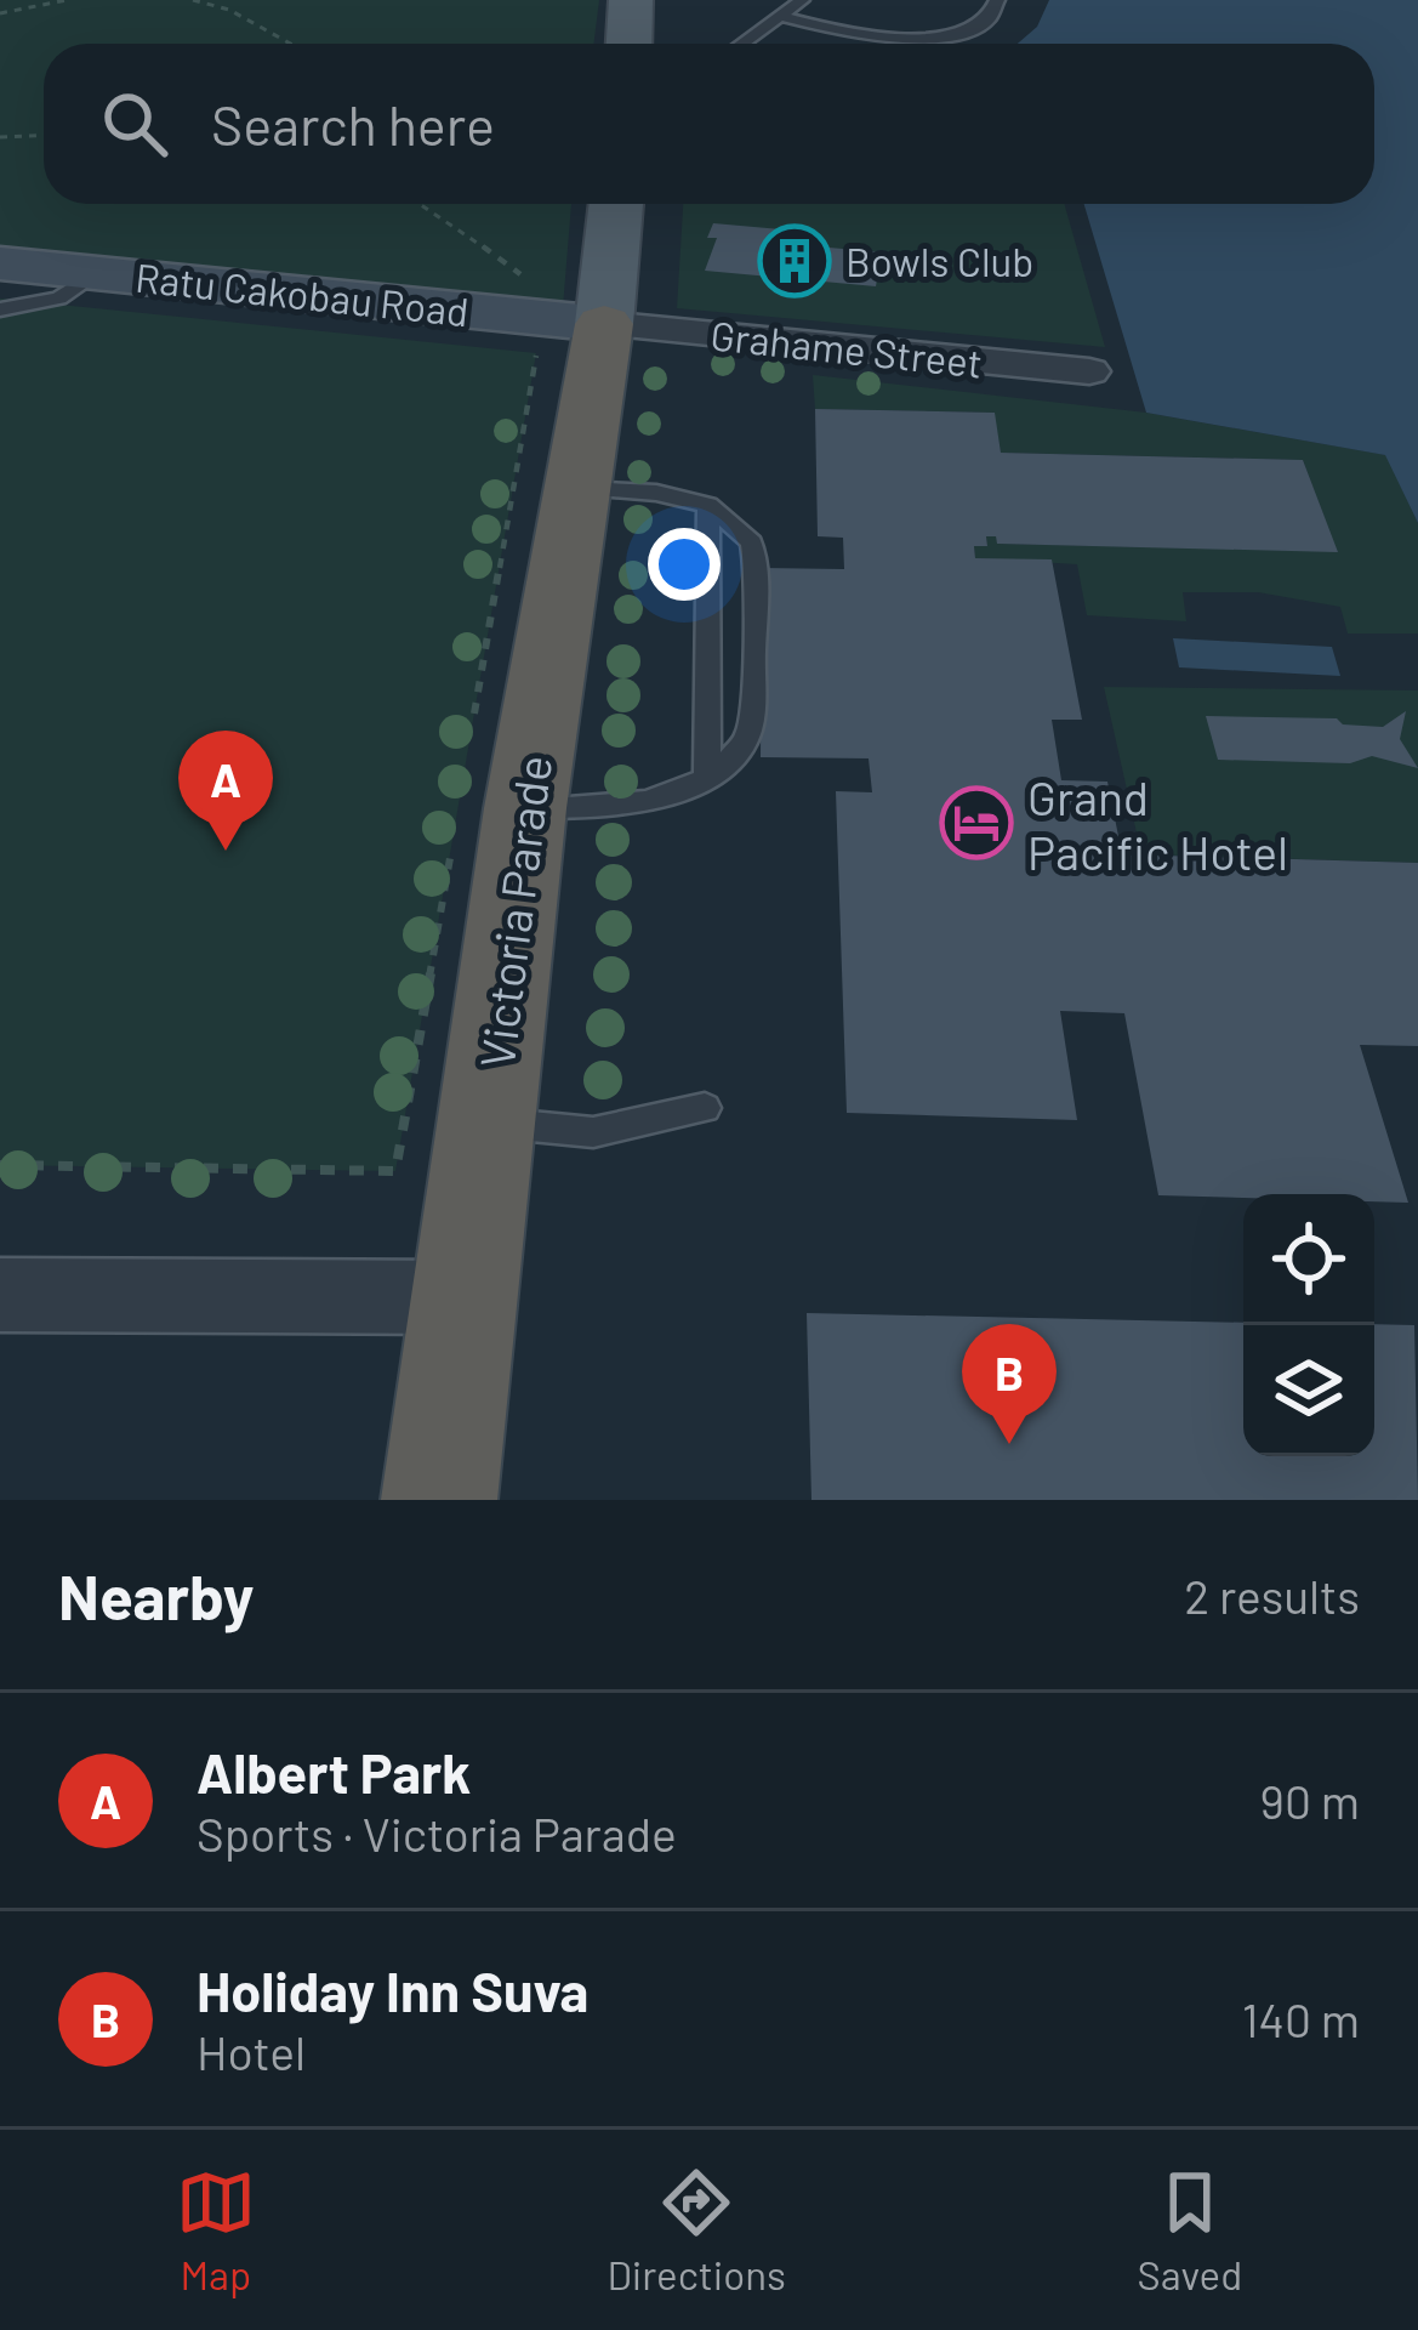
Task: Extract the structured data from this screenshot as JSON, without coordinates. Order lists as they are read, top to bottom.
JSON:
{
  "streets": {
    "highway": ["Victoria Parade"],
    "main road": ["Ratu Cakobau Road"],
    "street": ["Grahame Street"]
  },
  "crossings": [
    ["Ratu Cakobau Road", "Grahame Street"],
    ["Ratu Cakobau Road", "Victoria Parade"],
    ["Grahame Street", "Victoria Parade"]
  ],
  "places": {
    "building": ["Bowls Club"],
    "hotel": ["Grand Pacific Hotel"]
  },
  "page": {
    "search": "Search here",
    "pins": ["A", "B"],
    "heading": ["Nearby", "2 results"],
    "list": [
      {
        "mark": "A",
        "name": "Albert Park",
        "note": "Sports · Victoria Parade",
        "value": "90 m"
      },
      {
        "mark": "B",
        "name": "Holiday Inn Suva",
        "note": "Hotel",
        "value": "140 m"
      }
    ],
    "nav": ["Map", "Directions", "Saved"]
  }
}
